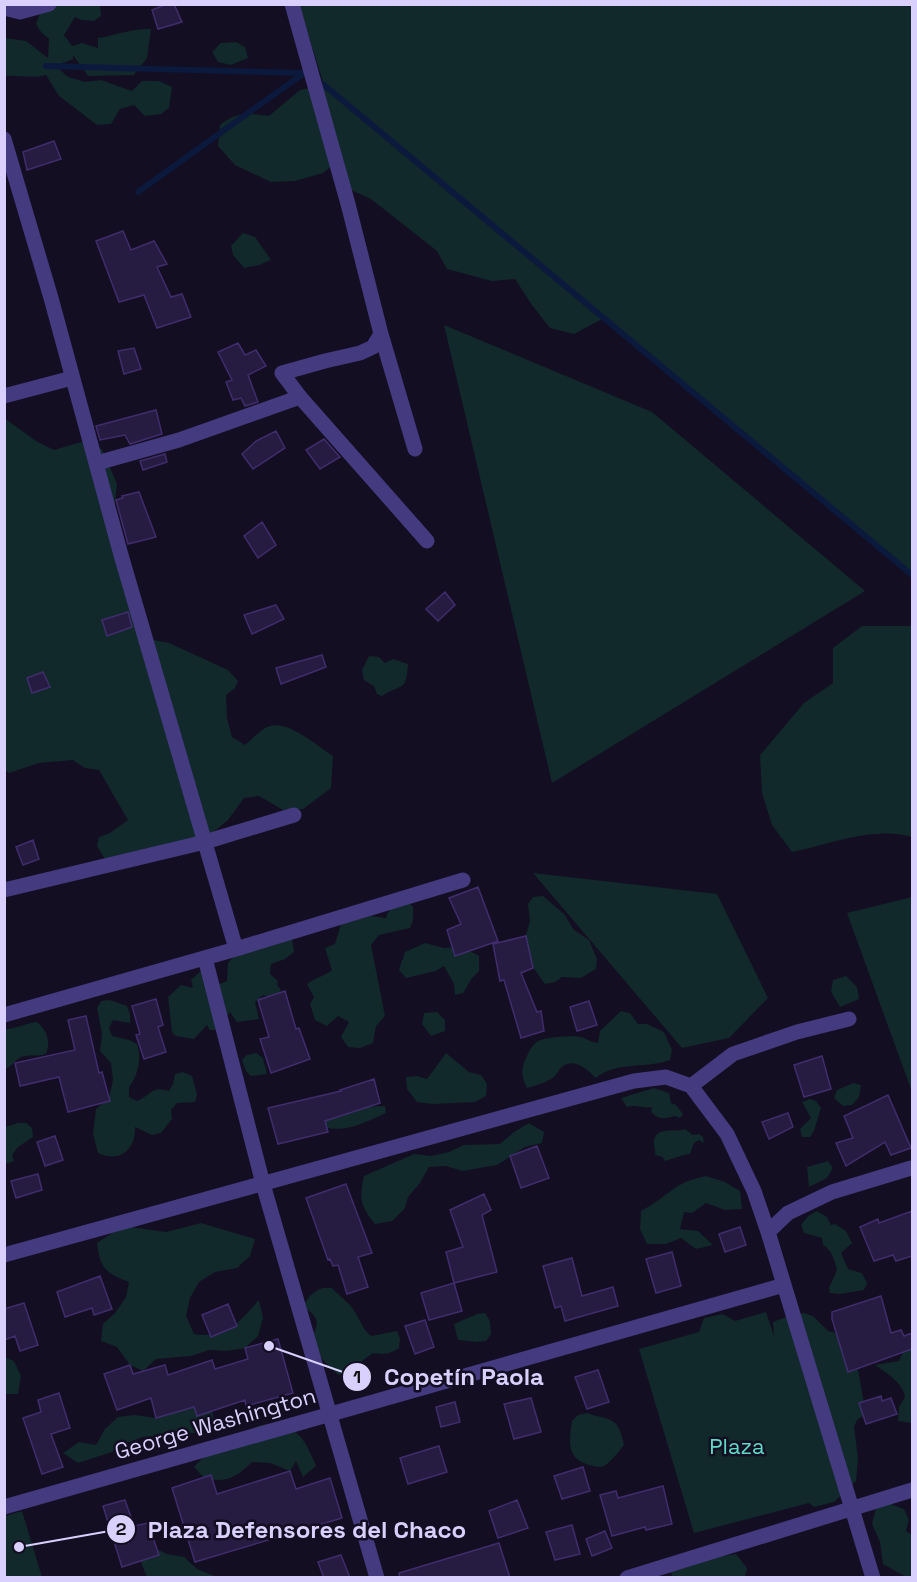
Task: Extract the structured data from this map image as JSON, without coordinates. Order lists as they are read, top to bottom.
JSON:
{
  "streets": {
    "street": ["George Washington"]
  },
  "parks": ["Plaza"],
  "places": ["Copetín Paola", "Plaza Defensores del Chaco"]
}
